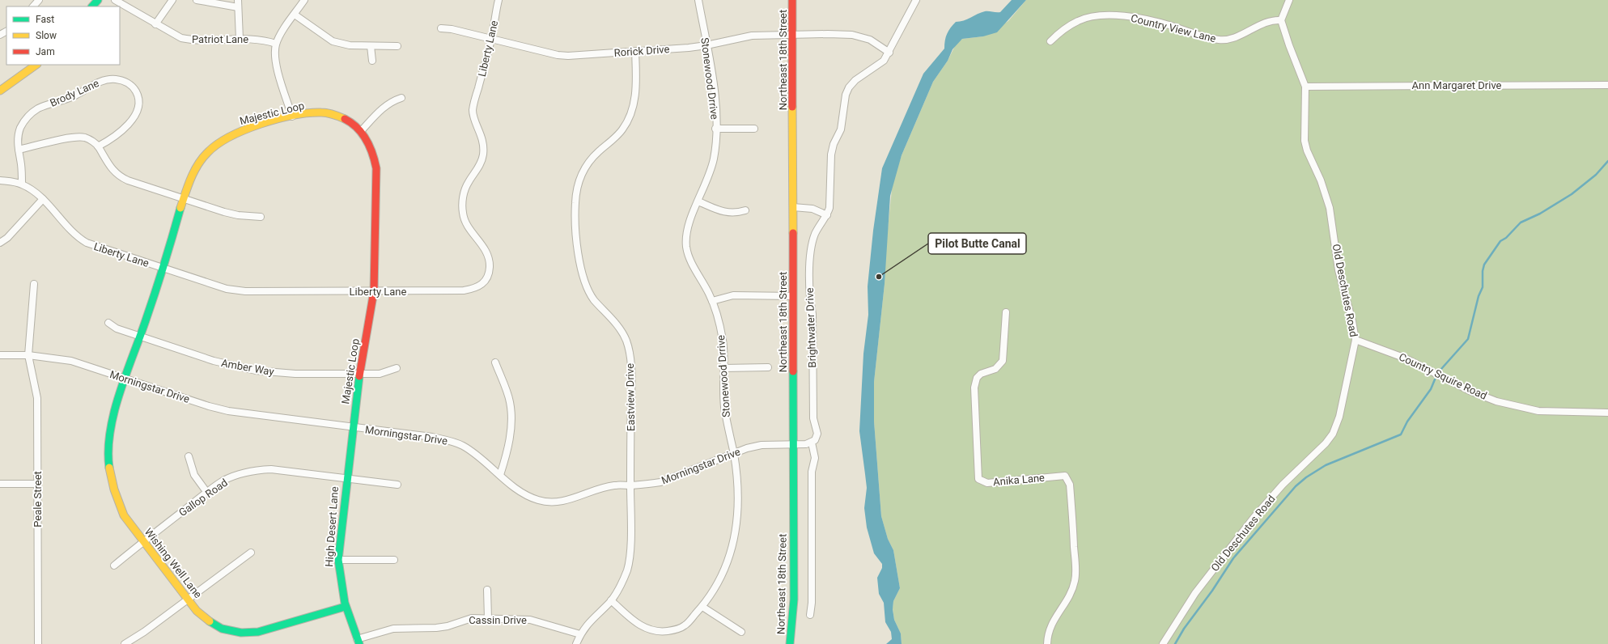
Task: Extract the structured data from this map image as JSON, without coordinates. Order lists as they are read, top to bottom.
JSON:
{
  "streets": {
    "street": [
      "Country View Lane",
      "Patriot Lane",
      "Liberty Lane",
      "Rorick Drive",
      "Northeast 18th Street",
      "Stonewood Drrive",
      "Ann Margaret Drive",
      "Brody Lane",
      "Majestic Loop",
      "Old Deschutes Road",
      "Brightwater Drive",
      "Amber Way",
      "Country Squire Road",
      "Morningstar Drive",
      "Eastview Drive",
      "Anika Lane",
      "Gallop Road",
      "Peale Street",
      "High Desert Lane",
      "Wishing Well Lane",
      "Cassin Drive"
    ]
  },
  "crossings": [
    ["Country View Lane", "Old Deschutes Road"],
    ["Liberty Lane", "Rorick Drive"],
    ["Liberty Lane", "Brody Lane"],
    ["Liberty Lane", "Majestic Loop"],
    ["Rorick Drive", "Northeast 18th Street"],
    ["Rorick Drive", "Stonewood Drrive"],
    ["Rorick Drive", "Brightwater Drive"],
    ["Rorick Drive", "Eastview Drive"],
    ["Northeast 18th Street", "Morningstar Drive"],
    ["Stonewood Drrive", "Morningstar Drive"],
    ["Stonewood Drrive", "Eastview Drive"],
    ["Ann Margaret Drive", "Old Deschutes Road"],
    ["Majestic Loop", "Amber Way"],
    ["Majestic Loop", "Morningstar Drive"],
    ["Majestic Loop", "High Desert Lane"],
    ["Majestic Loop", "Wishing Well Lane"],
    ["Old Deschutes Road", "Country Squire Road"],
    ["Morningstar Drive", "Eastview Drive"],
    ["Morningstar Drive", "Peale Street"],
    ["Morningstar Drive", "High Desert Lane"],
    ["Morningstar Drive", "Wishing Well Lane"],
    ["Eastview Drive", "Cassin Drive"],
    ["Gallop Road", "High Desert Lane"],
    ["Gallop Road", "Wishing Well Lane"],
    ["High Desert Lane", "Wishing Well Lane"],
    ["High Desert Lane", "Cassin Drive"]
  ],
  "places": ["Pilot Butte Canal"],
  "legend": ["Fast", "Slow", "Jam"]
}
